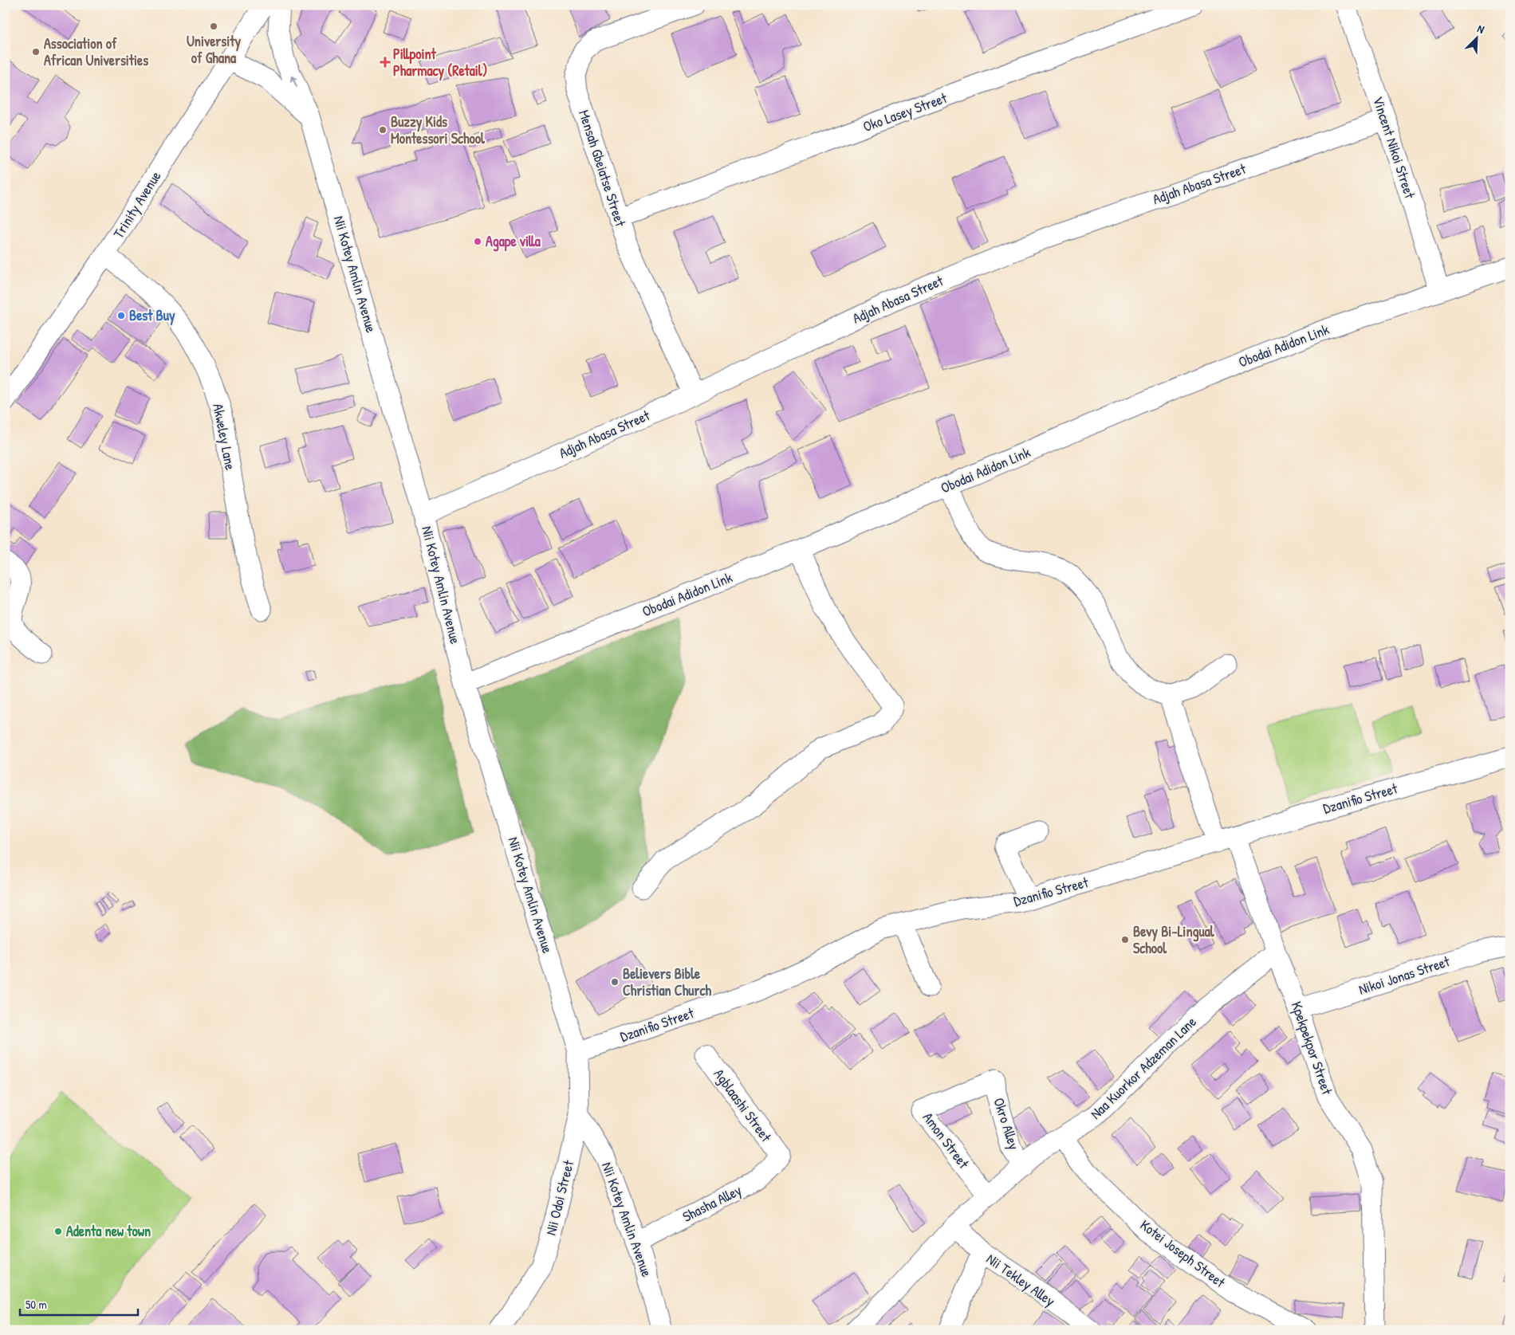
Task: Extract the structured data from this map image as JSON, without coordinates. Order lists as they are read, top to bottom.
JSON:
{
  "streets": {
    "street": [
      "Oko Lasey Street",
      "Vincent Nikoi Street",
      "Mensah Gbeiatse Street",
      "Adjah Abasa Street",
      "Trinity Avenue",
      "Nii Kotey Amlin Avenue",
      "Obodai Adidon Link",
      "Akweley Lane",
      "Dzanifio Street",
      "Nikoi Jonas Street",
      "Kpekpekpor Street",
      "Naa Kuorkor Adzeman Lane",
      "Agblaashi Street",
      "Okro Alley",
      "Amon Street",
      "Nii Odoi Street",
      "Shasha Alley",
      "Kotei Joseph Street",
      "Nii Tekley Alley"
    ]
  },
  "crossings": [
    ["Oko Lasey Street", "Mensah Gbeiatse Street"],
    ["Vincent Nikoi Street", "Adjah Abasa Street"],
    ["Vincent Nikoi Street", "Obodai Adidon Link"],
    ["Mensah Gbeiatse Street", "Adjah Abasa Street"],
    ["Adjah Abasa Street", "Nii Kotey Amlin Avenue"],
    ["Trinity Avenue", "Akweley Lane"],
    ["Nii Kotey Amlin Avenue", "Obodai Adidon Link"],
    ["Nii Kotey Amlin Avenue", "Dzanifio Street"],
    ["Nii Kotey Amlin Avenue", "Nii Odoi Street"],
    ["Nii Kotey Amlin Avenue", "Shasha Alley"],
    ["Dzanifio Street", "Kpekpekpor Street"],
    ["Dzanifio Street", "Nii Odoi Street"],
    ["Nikoi Jonas Street", "Kpekpekpor Street"],
    ["Kpekpekpor Street", "Naa Kuorkor Adzeman Lane"],
    ["Naa Kuorkor Adzeman Lane", "Okro Alley"],
    ["Naa Kuorkor Adzeman Lane", "Amon Street"],
    ["Naa Kuorkor Adzeman Lane", "Kotei Joseph Street"],
    ["Naa Kuorkor Adzeman Lane", "Nii Tekley Alley"],
    ["Agblaashi Street", "Shasha Alley"],
    ["Okro Alley", "Amon Street"]
  ],
  "places": {
    "other": [
      "University of Ghana",
      "Association of African Universities",
      "Buzzy Kids Montessori School",
      "Agape villa",
      "Best Buy",
      "Bevy Bi-Lingual School",
      "Believers Bible Christian Church",
      "Adenta new town"
    ],
    "health": ["Pillpoint Pharmacy (Retail)"]
  },
  "scale_bar": "50 m",
  "north": "top right"
}
